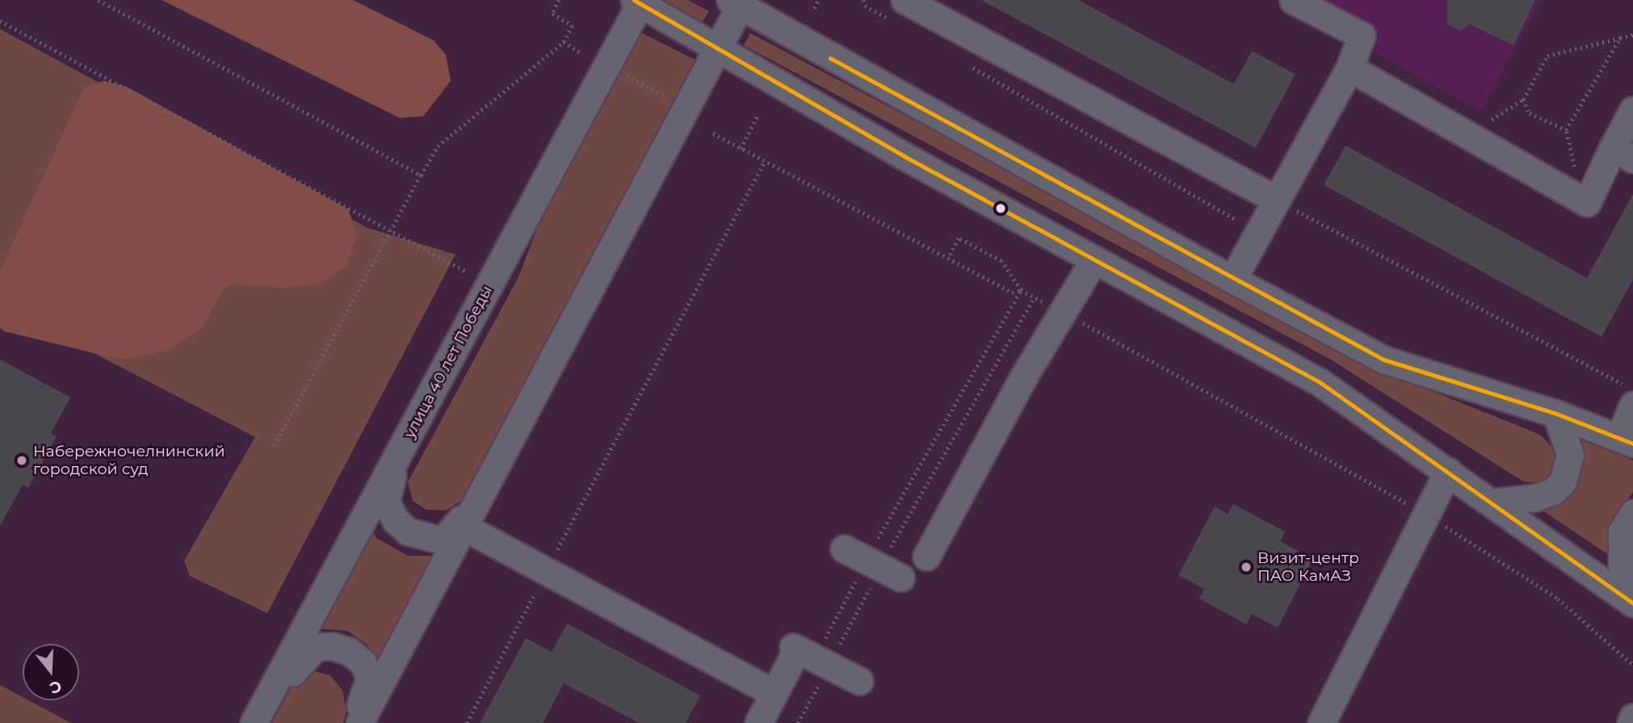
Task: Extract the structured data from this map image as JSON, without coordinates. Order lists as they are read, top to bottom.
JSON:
{
  "streets": {
    "street": ["улица 40 лет Победы"]
  },
  "places": ["Набережночелнинский городской суд", "Визит-центр ПАО КамАЗ"],
  "north": "bottom"
}
